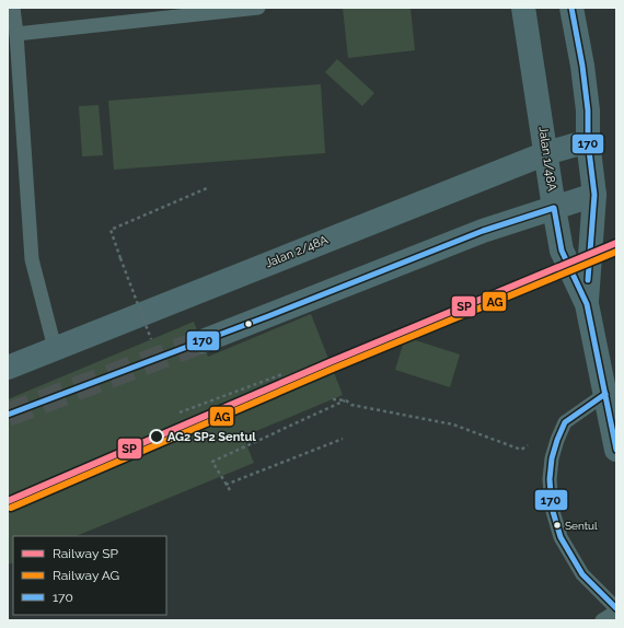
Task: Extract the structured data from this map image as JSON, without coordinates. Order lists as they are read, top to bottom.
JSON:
{
  "streets": {
    "main road": ["Jalan 1/48A", "Jalan 2/48A"]
  },
  "crossings": [
    ["Jalan 1/48A", "Jalan 2/48A"]
  ],
  "places": ["AG2 SP2 Sentul", "Sentul"],
  "lines": ["transit line 170", "rail line SP", "rail line AG"],
  "legend": ["Railway SP", "Railway AG", "170"]
}
